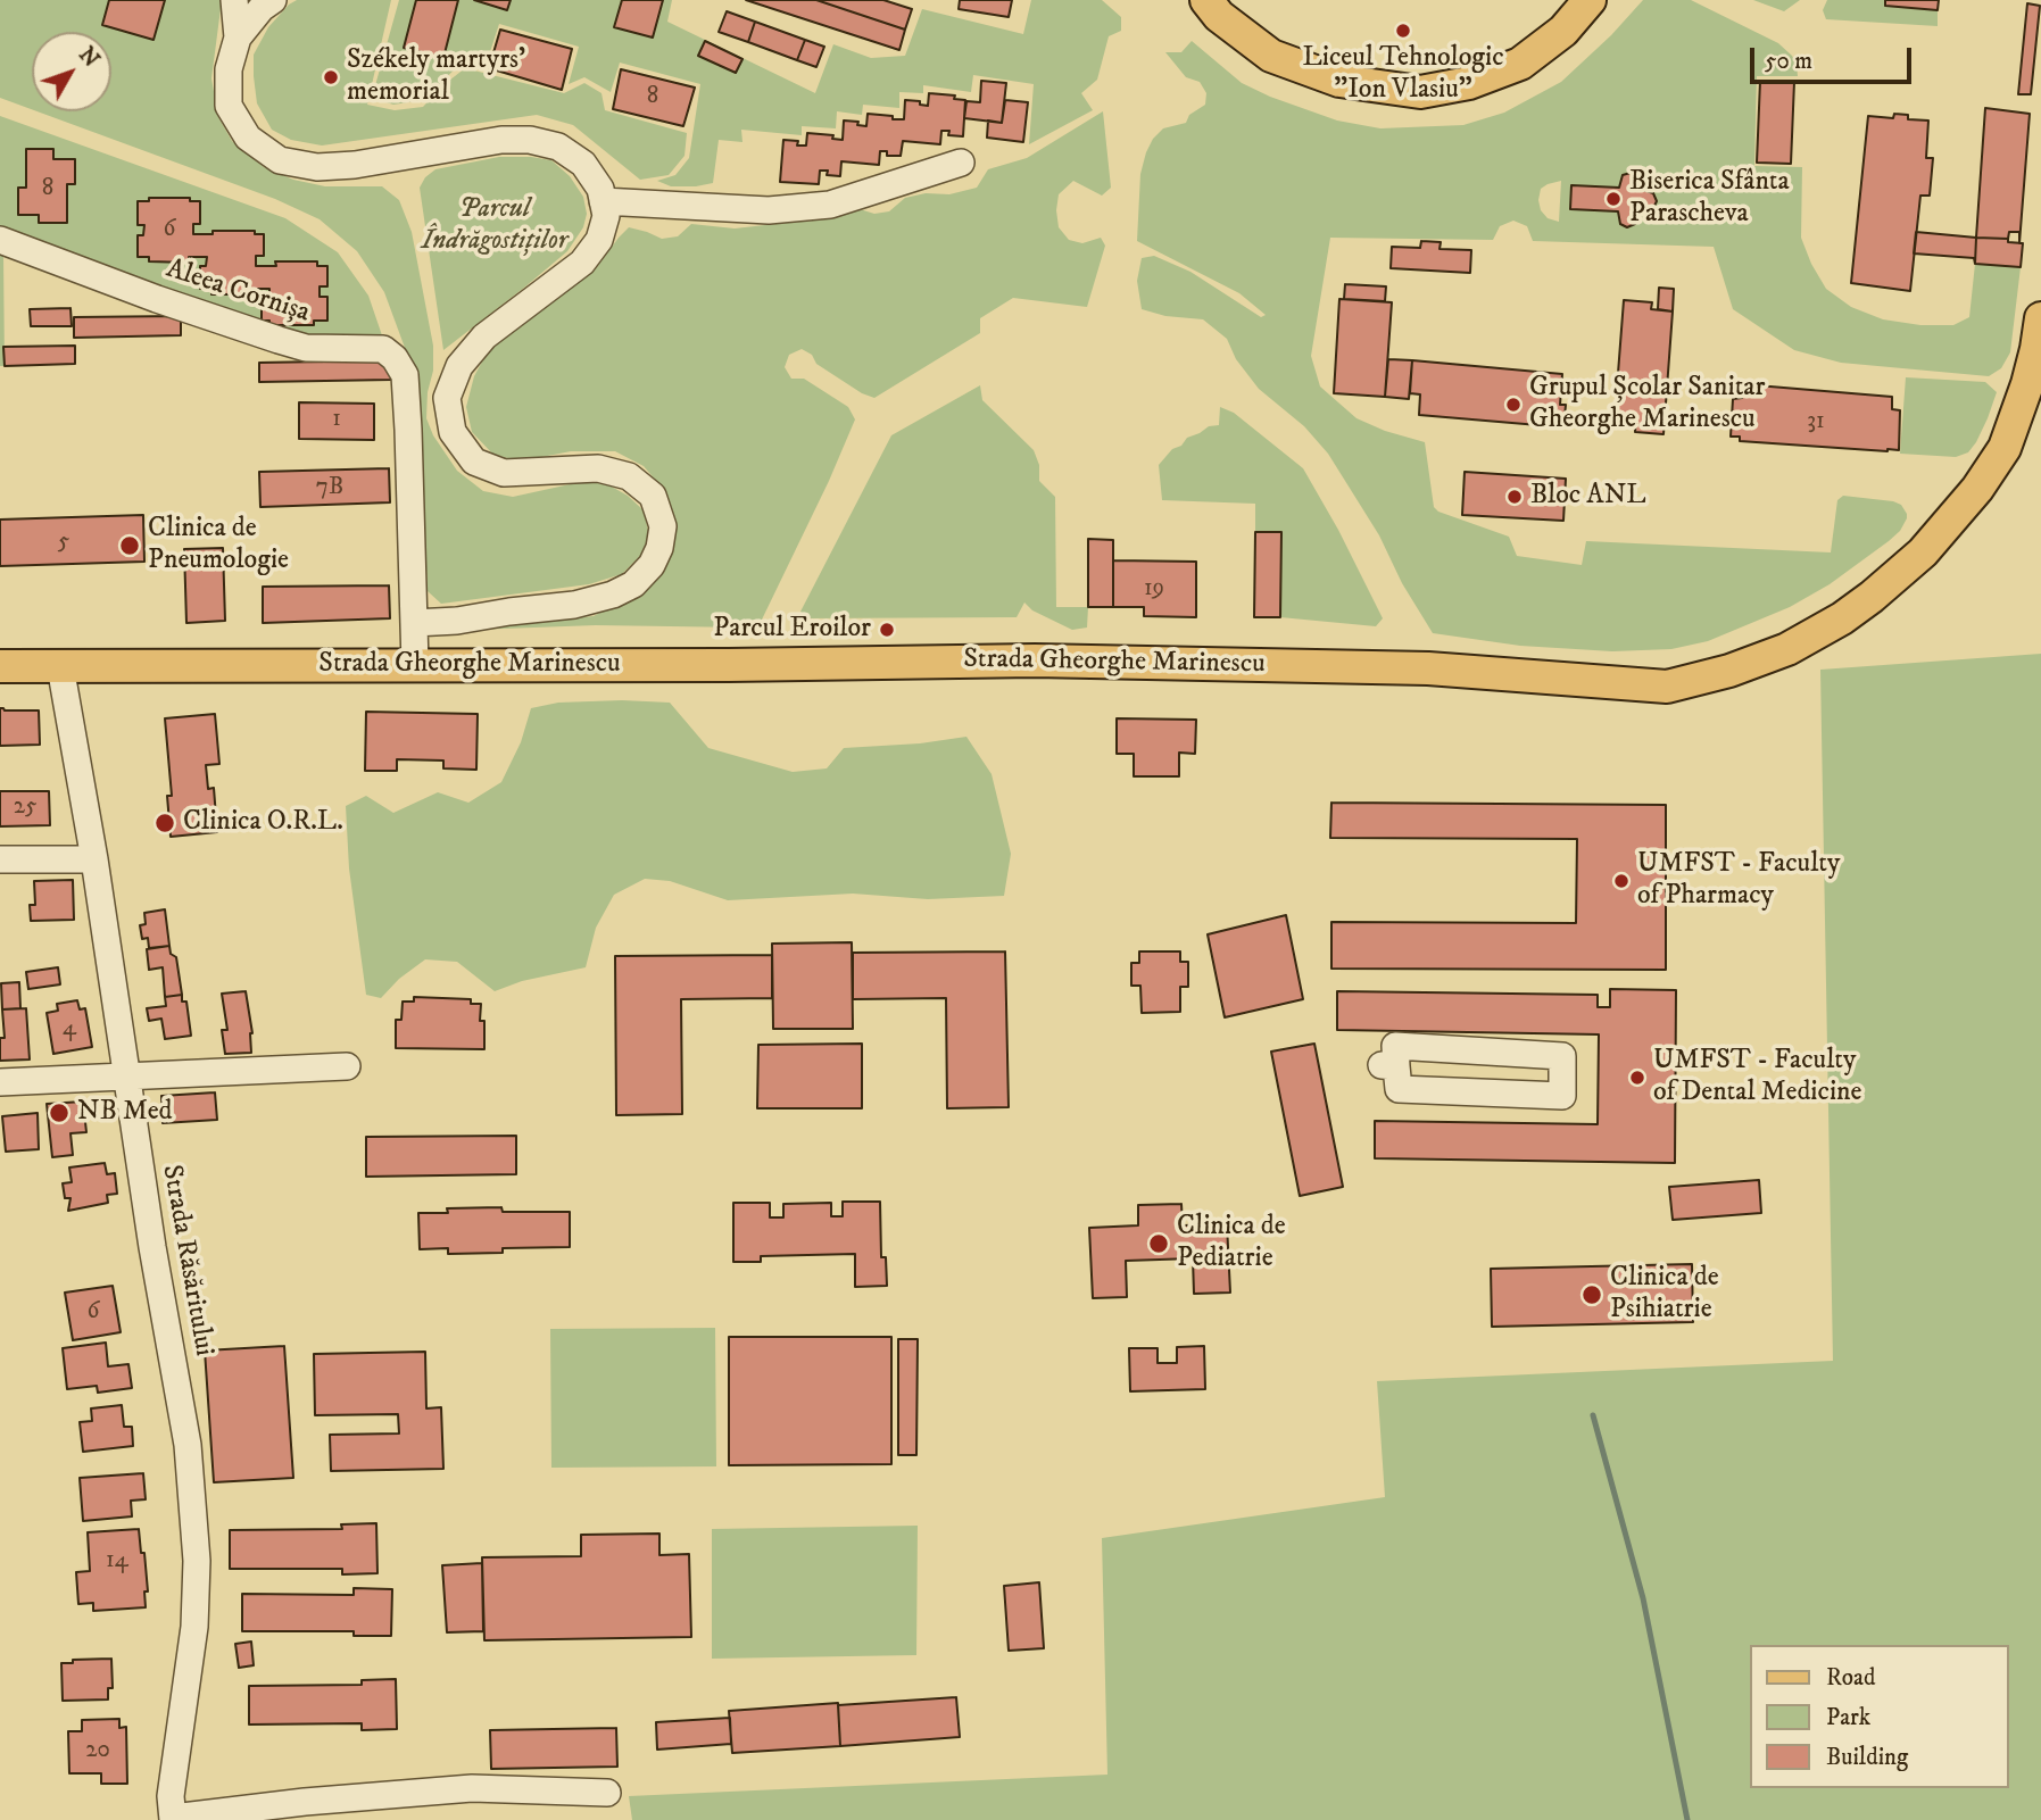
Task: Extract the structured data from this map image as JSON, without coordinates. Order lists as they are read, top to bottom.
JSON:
{
  "streets": {
    "main road": ["Strada Gheorghe Marinescu"],
    "street": ["Aleea Cornișa", "Strada Răsăritului"]
  },
  "crossings": [
    ["Aleea Cornișa", "Strada Gheorghe Marinescu"],
    ["Strada Gheorghe Marinescu", "Strada Răsăritului"]
  ],
  "parks": ["Parcul Îndrăgostiților"],
  "places": [
    "Liceul Tehnologic \"Ion Vlasiu\"",
    "Székely martyrs' memorial",
    "Biserica Sfânta Parascheva",
    "Grupul Școlar Sanitar Gheorghe Marinescu",
    "Bloc ANL",
    "Clinica de Pneumologie",
    "Parcul Eroilor",
    "Clinica O.R.L.",
    "UMFST - Faculty of Pharmacy",
    "UMFST - Faculty of Dental Medicine",
    "NB Med",
    "Clinica de Pediatrie",
    "Clinica de Psihiatrie"
  ],
  "house_numbers": [
    "8",
    "8",
    "6",
    "1",
    "31",
    "7B",
    "5",
    "19",
    "25",
    "4",
    "6",
    "14",
    "20"
  ],
  "legend": ["Road", "Park", "Building"],
  "scale_bar": "50 m",
  "north": "top right"
}
